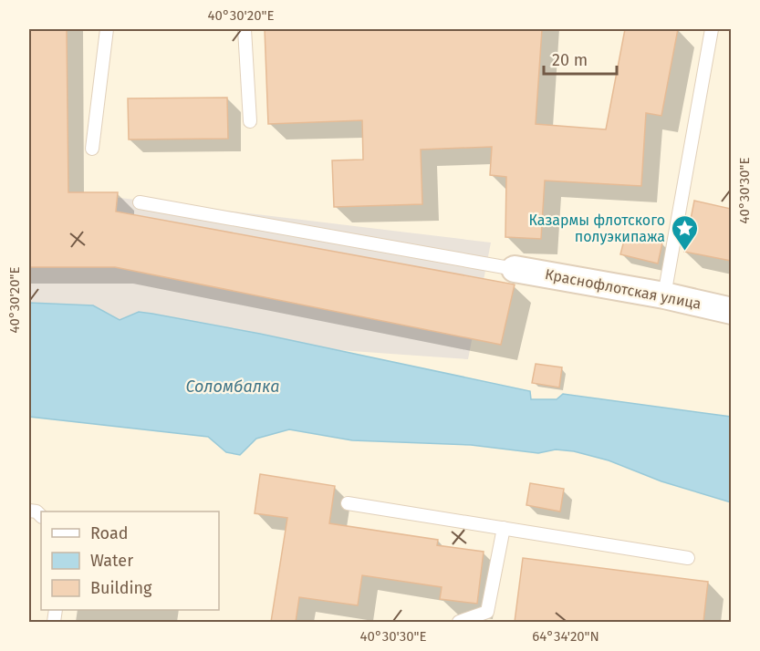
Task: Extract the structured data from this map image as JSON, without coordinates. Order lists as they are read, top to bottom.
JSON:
{
  "streets": {
    "street": ["Краснофлотская улица"]
  },
  "water": ["Соломбалка"],
  "places": {
    "place": ["Казармы флотского полуэкипажа"]
  },
  "legend": ["Road", "Water", "Building"],
  "scale_bar": "20 m",
  "coordinates": ["40°30'20\"E", "40°30'30\"E", "64°34'20\"N"]
}
